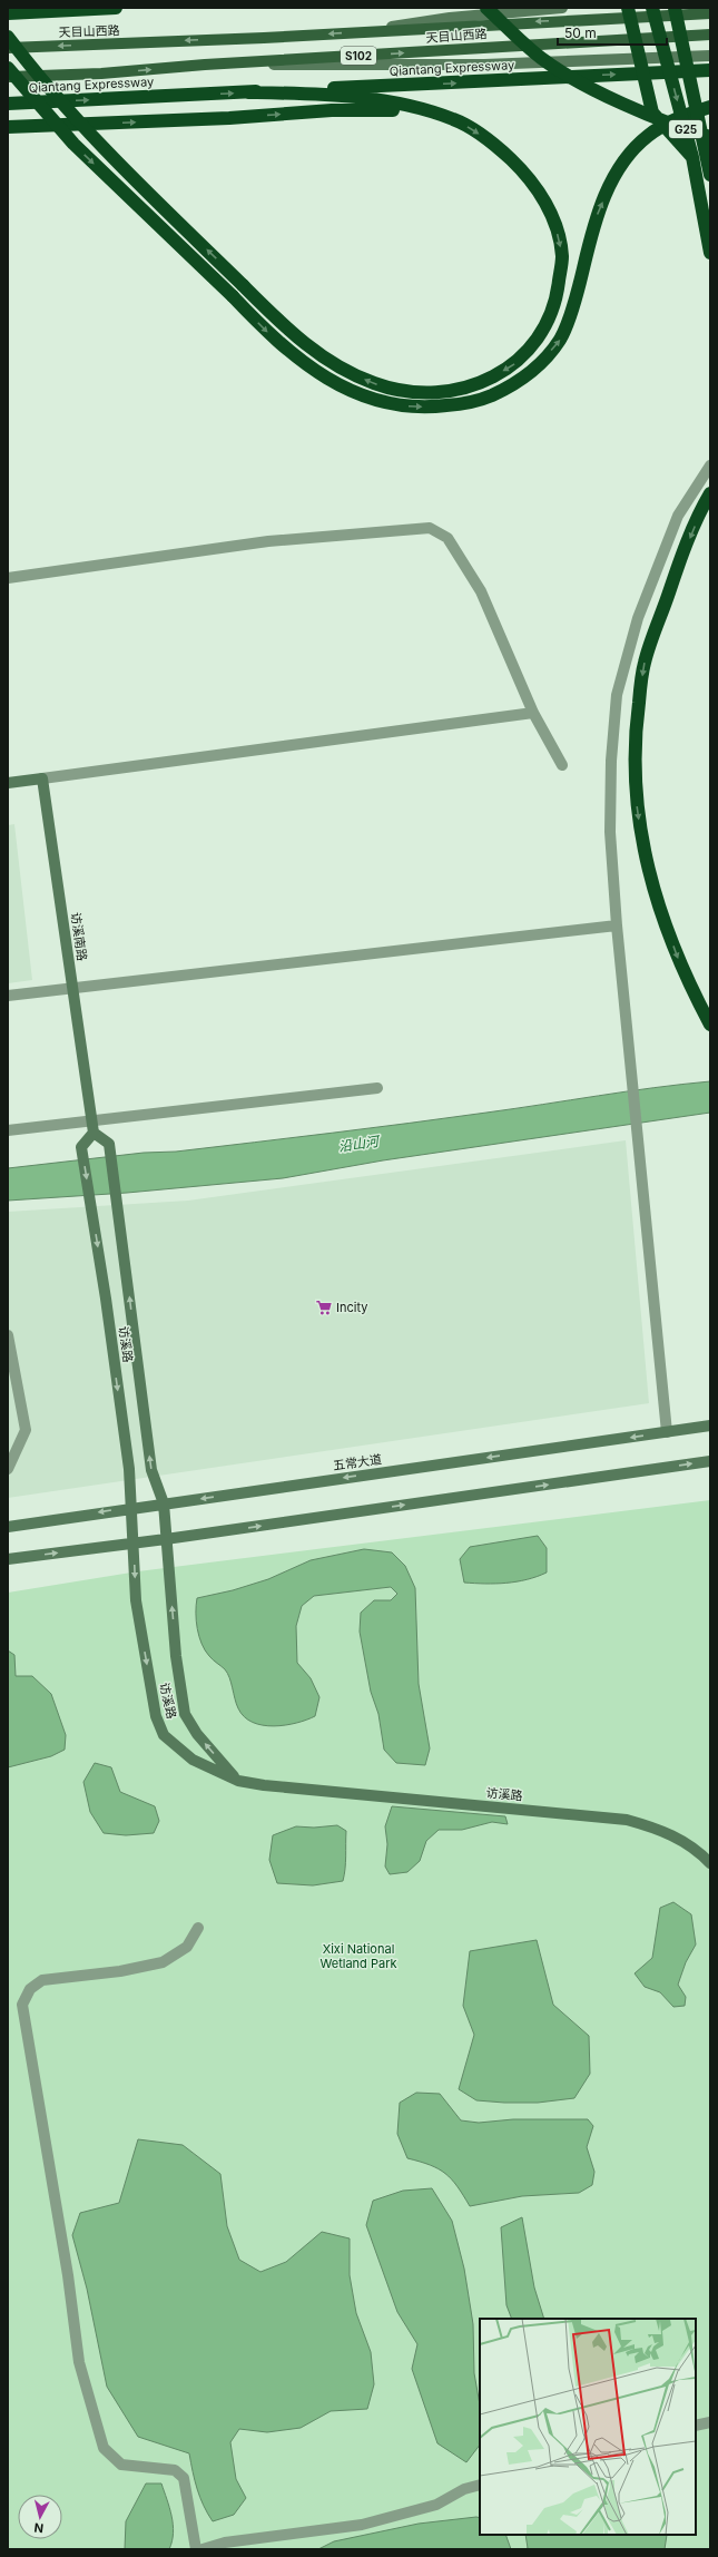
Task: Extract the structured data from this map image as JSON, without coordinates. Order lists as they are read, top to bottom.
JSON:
{
  "streets": {
    "highway": ["Qiantang Expressway", "G25"],
    "main road": ["天目山西路", "S102"],
    "street": ["访溪南路", "访溪路", "五常大道"]
  },
  "crossings": [
    ["访溪南路", "访溪路"],
    ["访溪路", "五常大道"]
  ],
  "water": ["沿山河"],
  "parks": ["Xixi National Wetland Park"],
  "places": {
    "supermarket": ["Incity"]
  },
  "scale_bar": "50 m",
  "north": "bottom"
}
